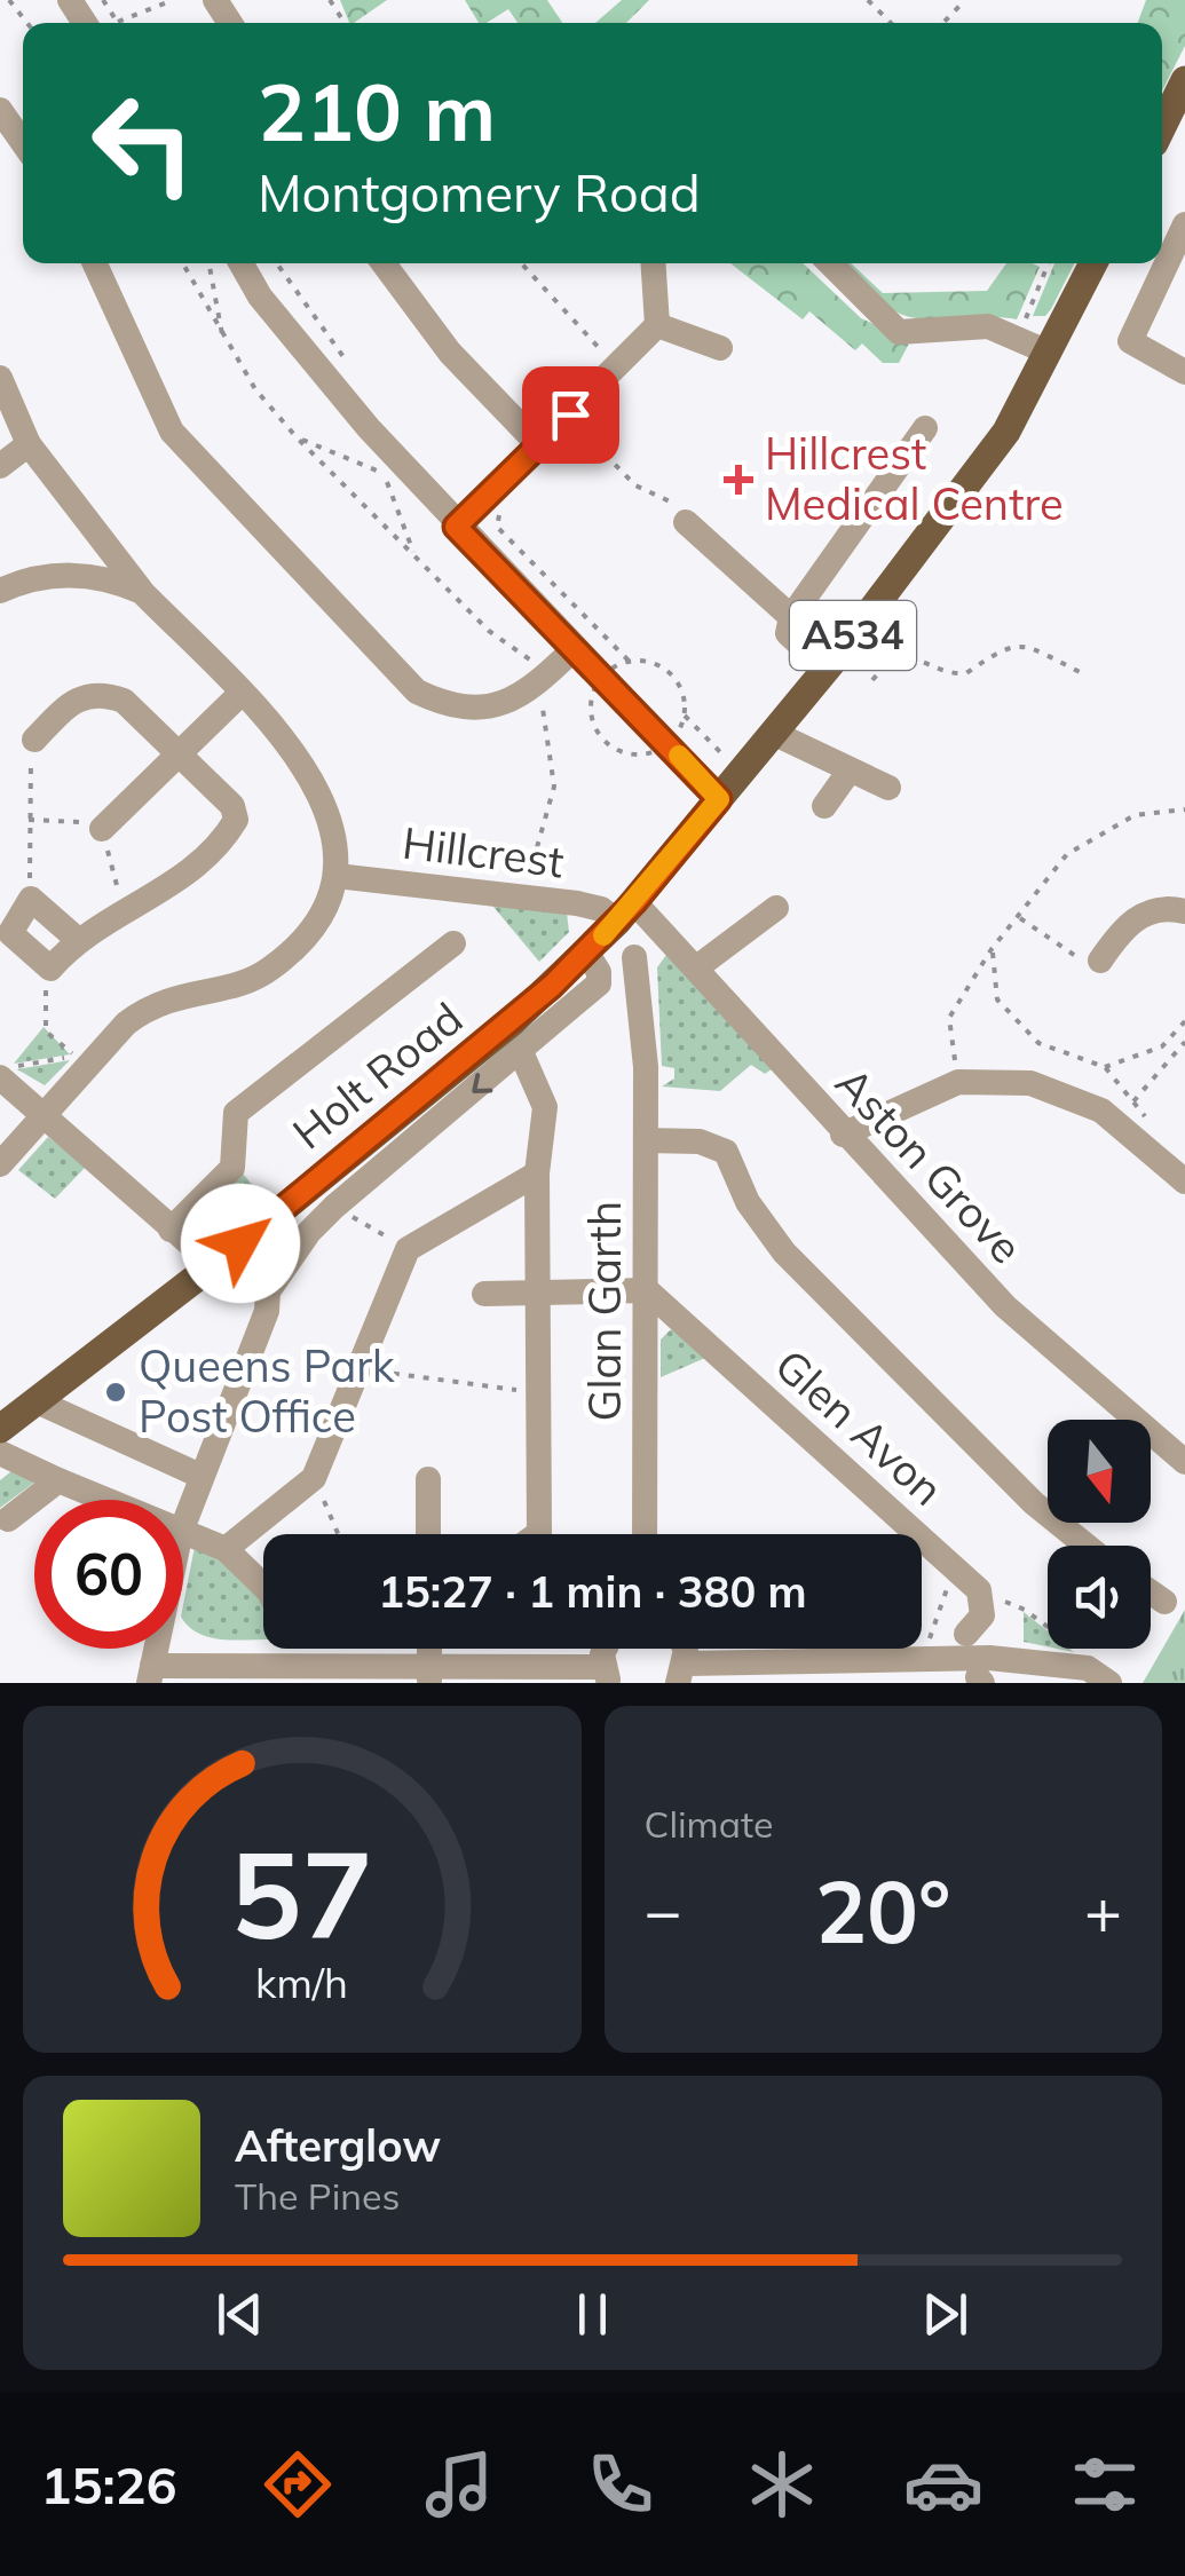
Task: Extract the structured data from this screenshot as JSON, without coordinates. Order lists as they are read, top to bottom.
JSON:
{
  "streets": {
    "main road": ["A534", "Holt Road"],
    "street": [
      "Hillcrest",
      "Aston Grove",
      "Glan Garth",
      "Glen Avon"
    ]
  },
  "crossings": [
    ["Hillcrest", "Holt Road"],
    ["Hillcrest", "Aston Grove"],
    ["Holt Road", "Aston Grove"],
    ["Glan Garth", "Glen Avon"]
  ],
  "places": {
    "health": ["Hillcrest Medical Centre"],
    "other": ["Queens Park Post Office"]
  },
  "north": "bottom",
  "page": {
    "turn": ["210 m", "Montgomery Road"],
    "limit": "60",
    "trip": "15:27 · 1 min · 380 m",
    "tile": "Climate",
    "heat": ["−", "20°", "+"],
    "song": ["Afterglow", "The Pines"],
    "tabs": "15:26",
    "gauge": ["57", "km/h"]
  }
}
